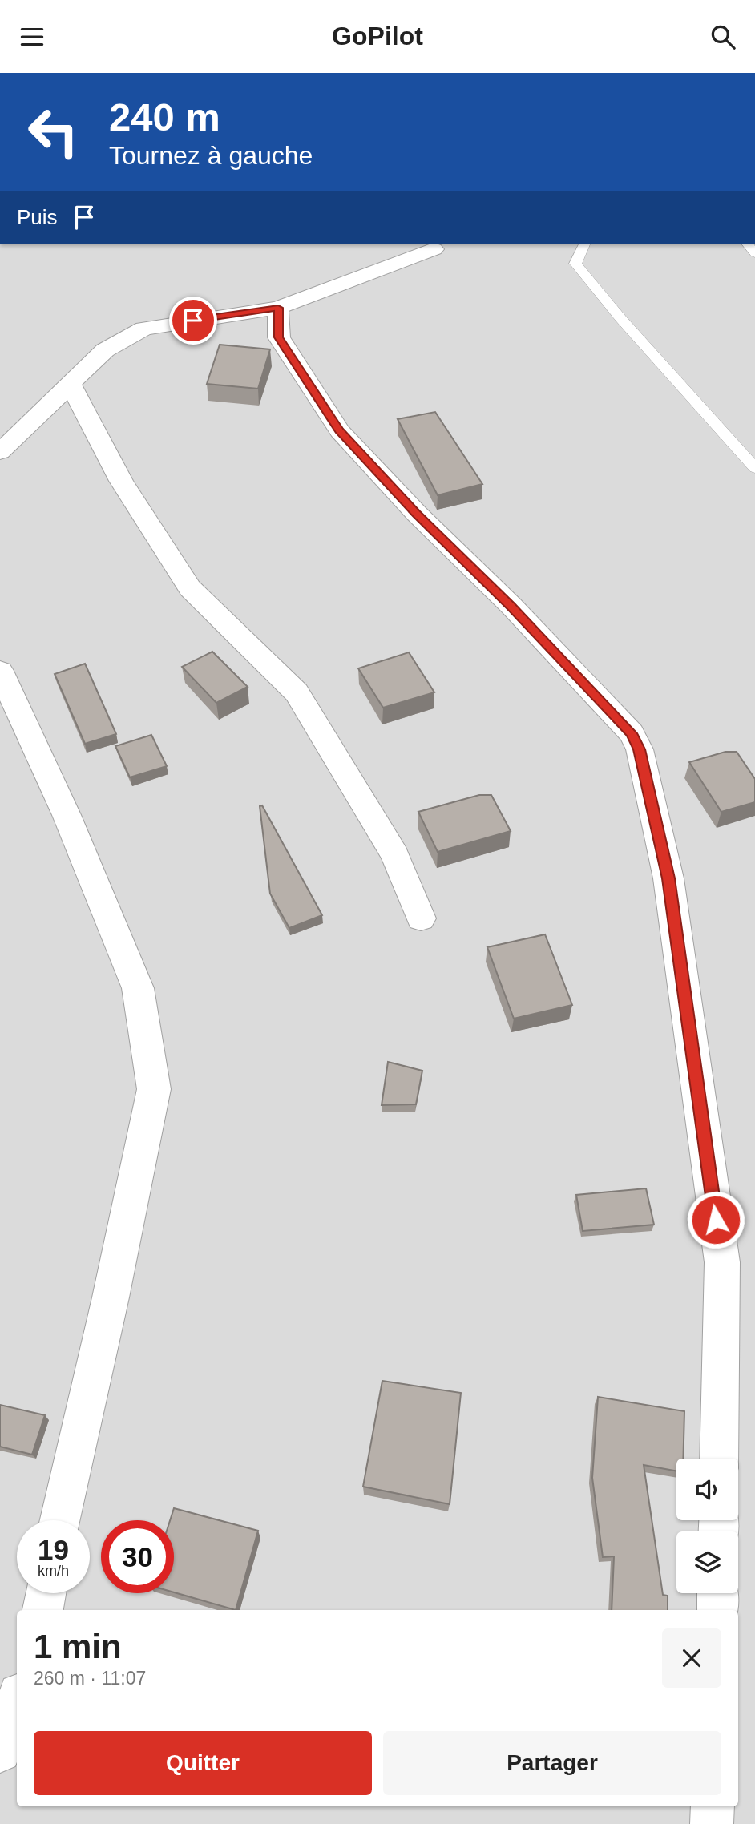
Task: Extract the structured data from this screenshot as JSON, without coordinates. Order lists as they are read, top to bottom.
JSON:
{
  "page": {
    "header": "GoPilot",
    "turn": ["240 m", "Tournez à gauche"],
    "then": "Puis",
    "speed": "19 km/h",
    "limit": "30",
    "heading": ["1 min", "260 m · 11:07"],
    "buttons": ["Quitter", "Partager"]
  }
}
